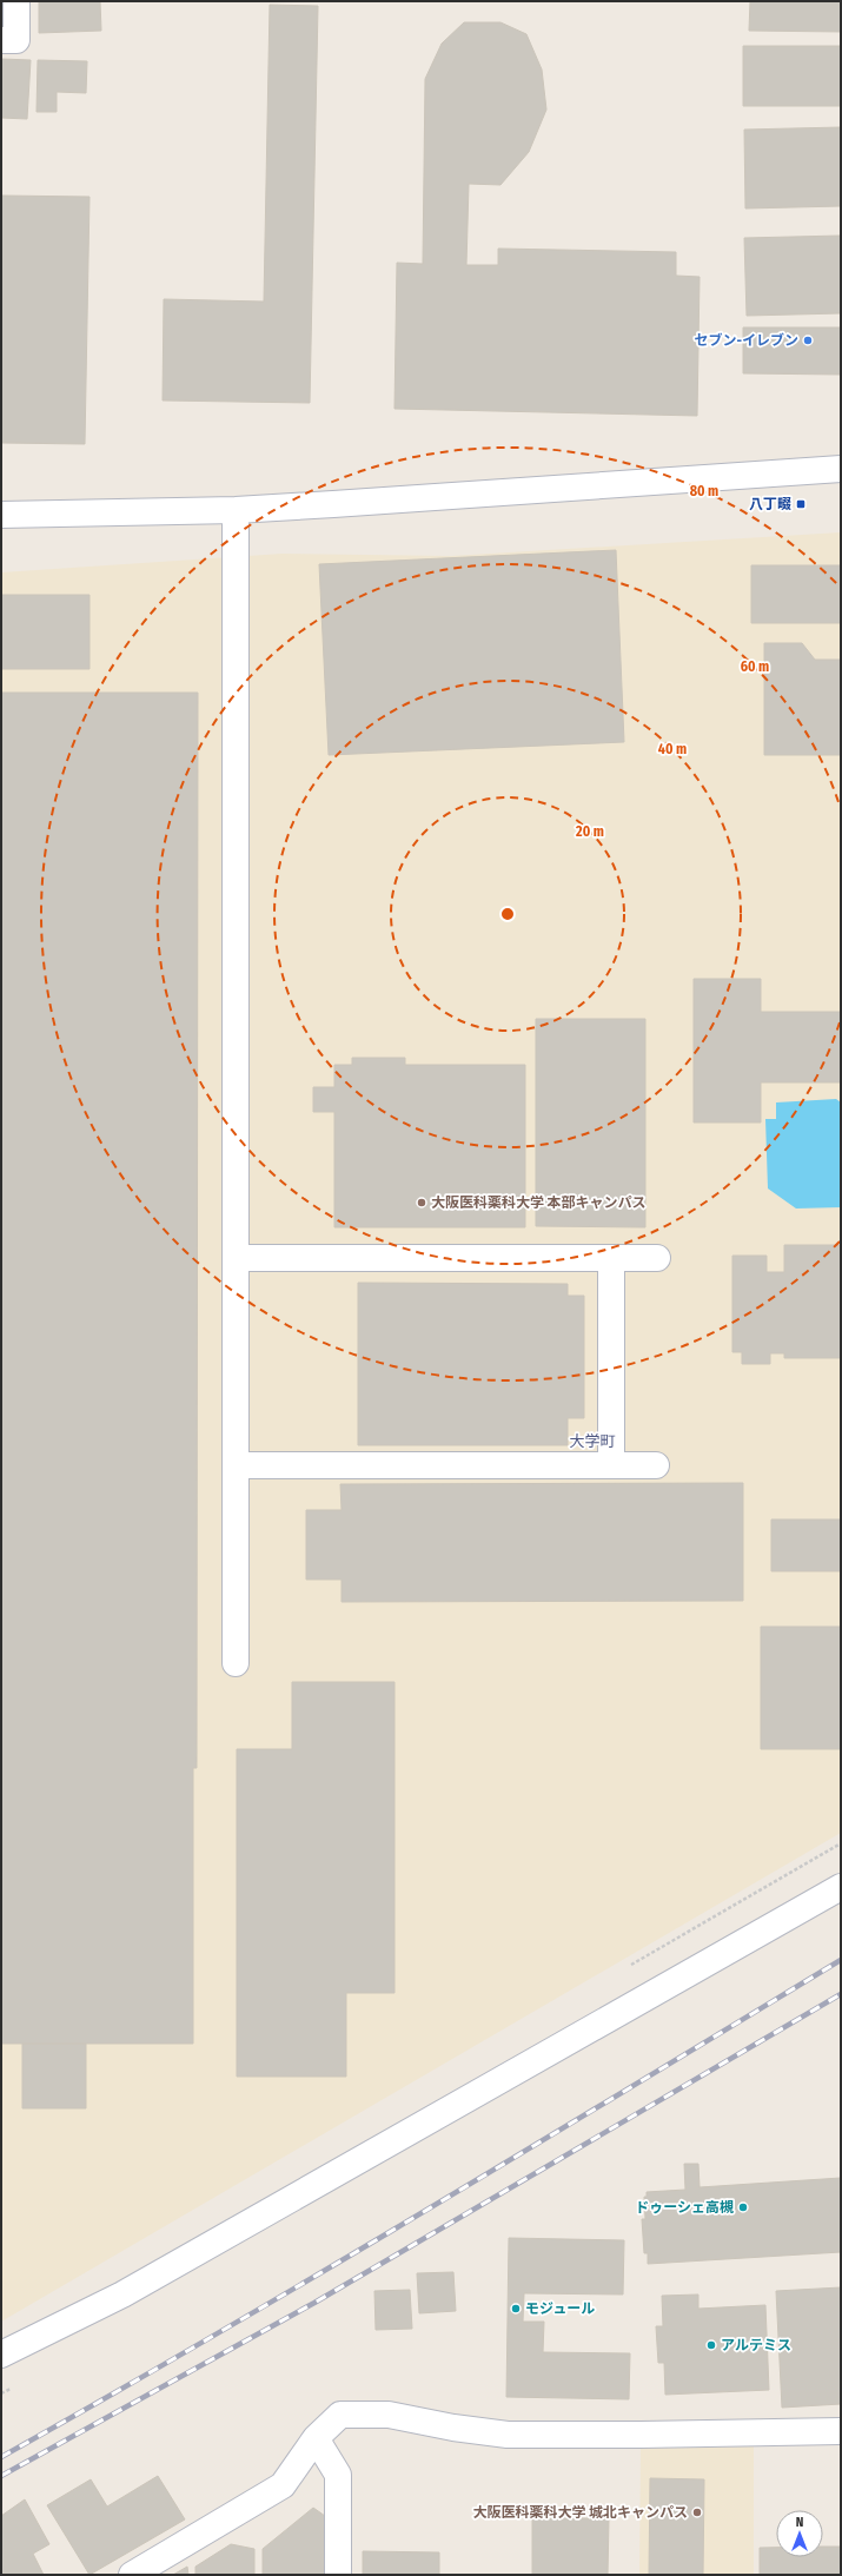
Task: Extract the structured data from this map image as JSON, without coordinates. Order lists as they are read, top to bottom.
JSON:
{
  "districts": ["大学町"],
  "places": {
    "other": [
      "セブン-イレブン",
      "大阪医科薬科大学 本部キャンパス",
      "ドゥーシェ高槻",
      "モジュール",
      "アルテミス",
      "大阪医科薬科大学 城北キャンパス"
    ],
    "transit": ["八丁畷"]
  },
  "north": "top",
  "rings": [
    "80 m",
    "60 m",
    "40 m",
    "20 m"
  ]
}
